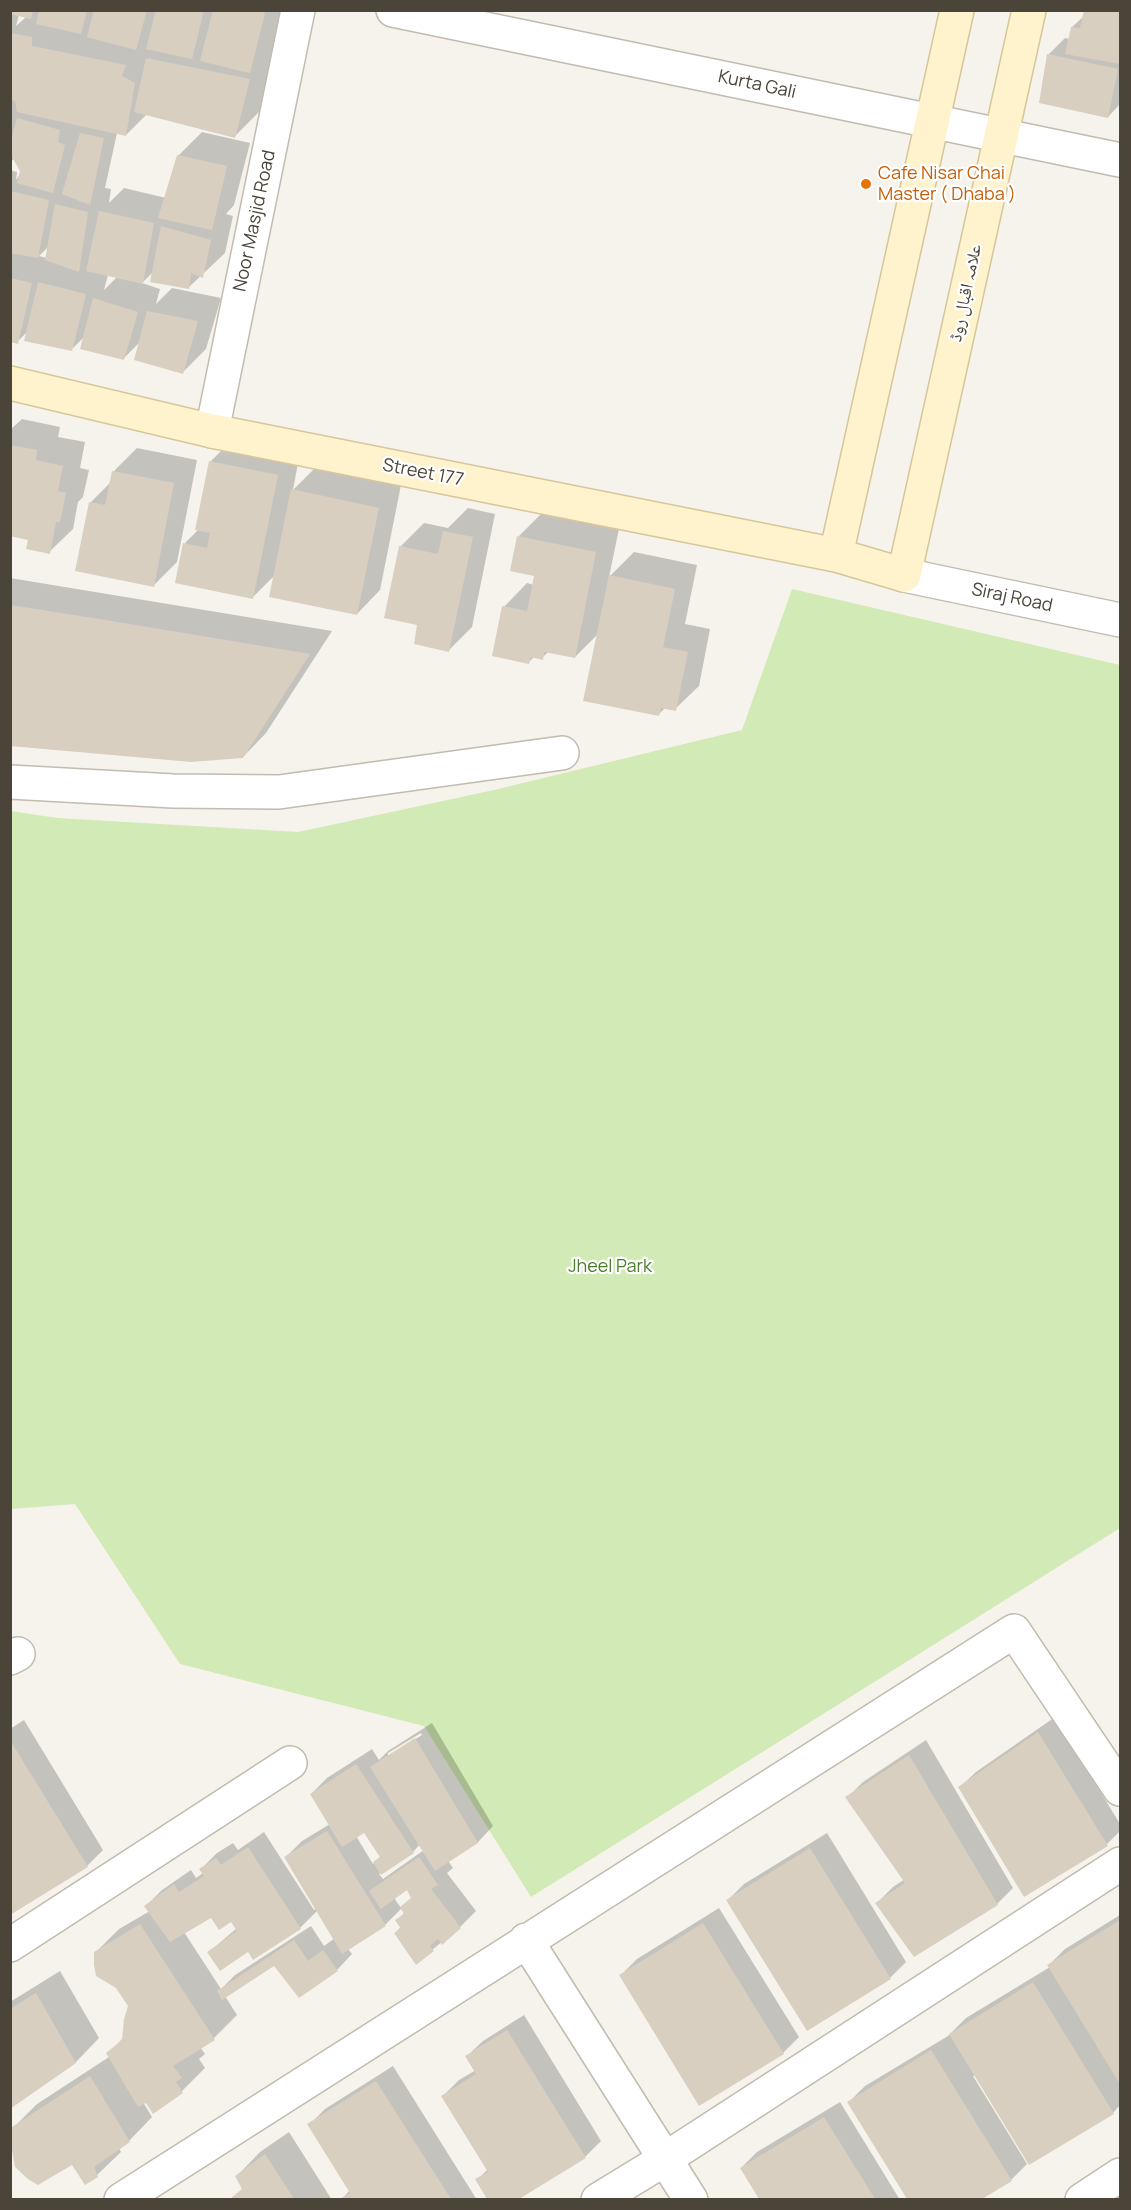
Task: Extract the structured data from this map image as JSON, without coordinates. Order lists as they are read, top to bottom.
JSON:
{
  "streets": {
    "street": [
      "Kurta Gali",
      "Noor Masjid Road",
      "علامہ اقبال روڈ",
      "Street 177",
      "Siraj Road"
    ]
  },
  "crossings": [
    ["Kurta Gali", "علامہ اقبال روڈ"],
    ["Noor Masjid Road", "Street 177"],
    ["علامہ اقبال روڈ", "Street 177"],
    ["علامہ اقبال روڈ", "Siraj Road"],
    ["Street 177", "Siraj Road"]
  ],
  "parks": ["Jheel Park"],
  "places": ["Cafe Nisar Chai Master ( Dhaba )"]
}
